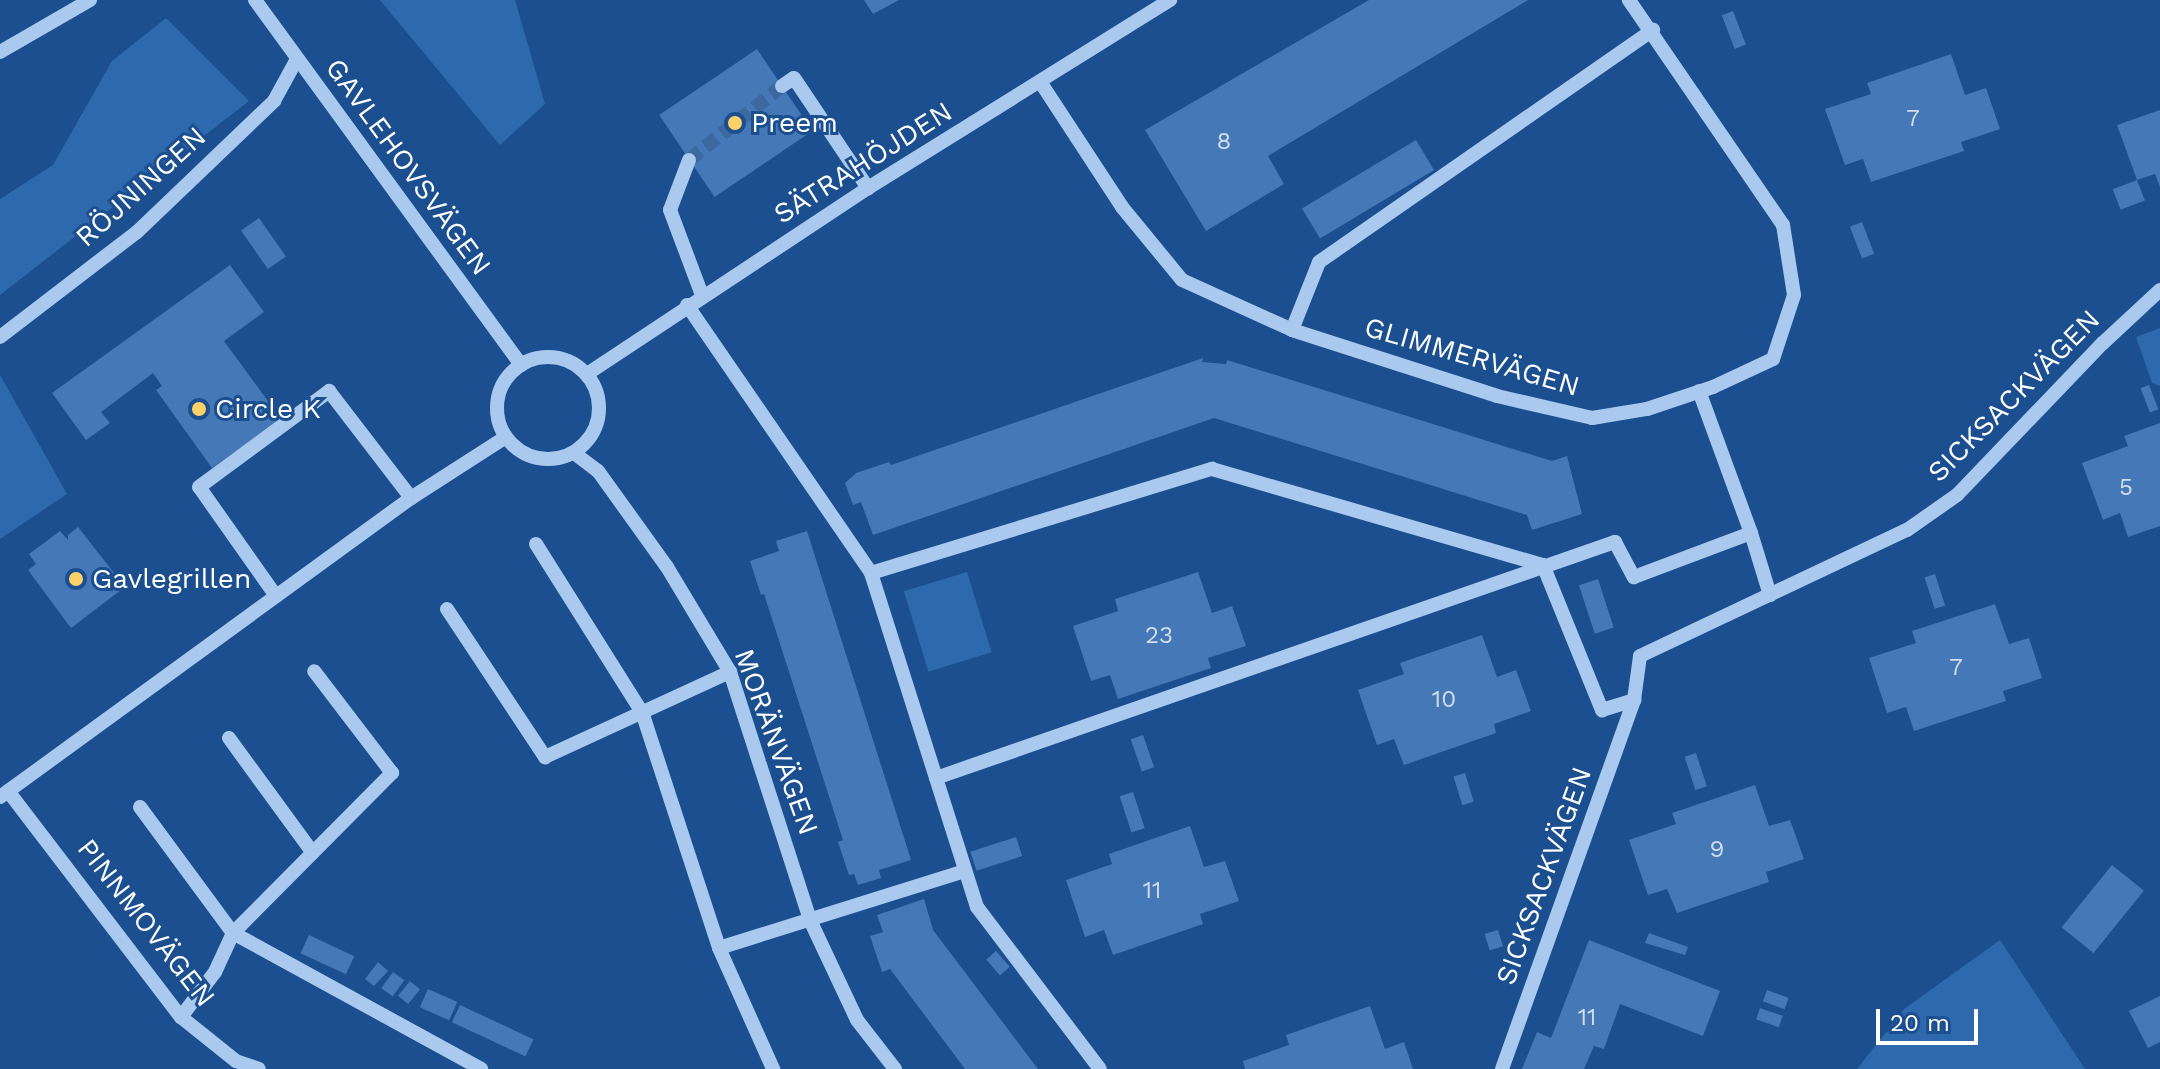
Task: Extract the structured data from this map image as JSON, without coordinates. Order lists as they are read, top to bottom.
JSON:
{
  "streets": {
    "street": [
      "SÄTRAHÖJDEN",
      "GAVLEHOVSVÄGEN",
      "RÖJNINGEN",
      "GLIMMERVÄGEN",
      "SICKSACKVÄGEN",
      "MORÄNVÄGEN",
      "PINNMOVÄGEN"
    ]
  },
  "crossings": [
    ["SÄTRAHÖJDEN", "GAVLEHOVSVÄGEN"],
    ["SÄTRAHÖJDEN", "GLIMMERVÄGEN"],
    ["SÄTRAHÖJDEN", "MORÄNVÄGEN"],
    ["GAVLEHOVSVÄGEN", "RÖJNINGEN"],
    ["GAVLEHOVSVÄGEN", "MORÄNVÄGEN"]
  ],
  "places": ["Preem", "Circle K", "Gavlegrillen"],
  "house_numbers": [
    "7",
    "8",
    "5",
    "23",
    "7",
    "10",
    "9",
    "11",
    "11"
  ],
  "scale_bar": "20 m"
}
